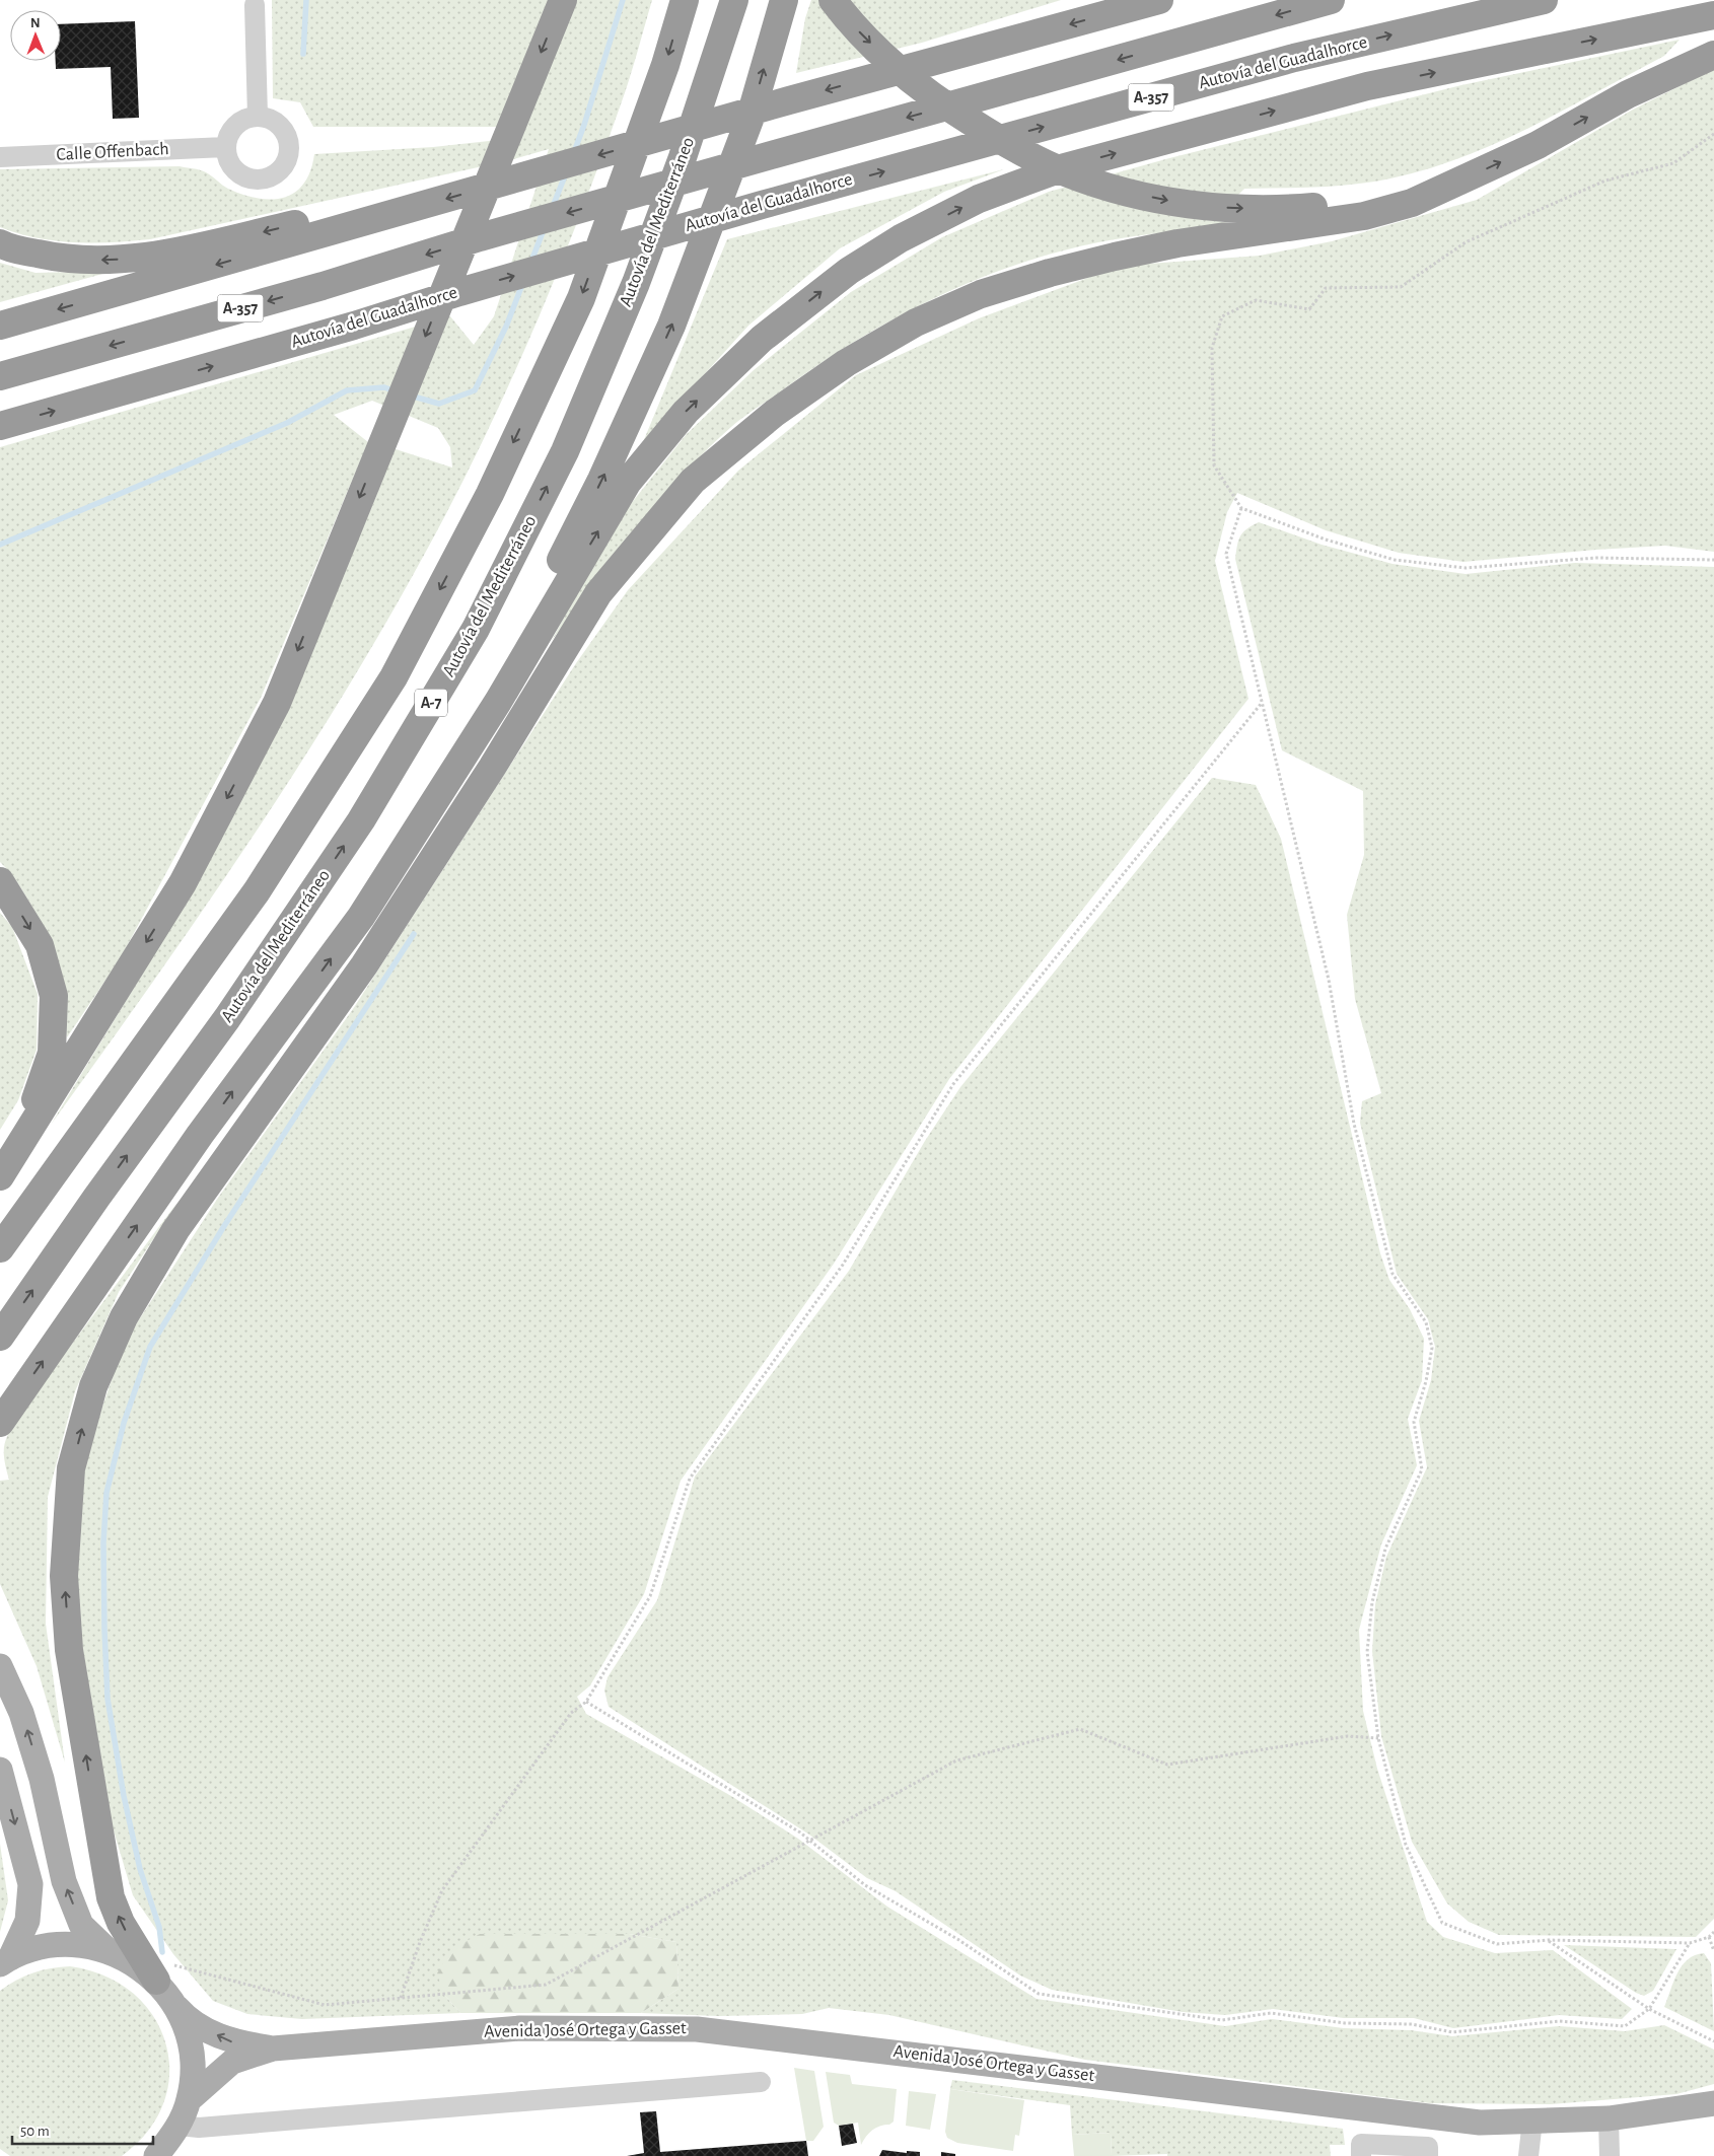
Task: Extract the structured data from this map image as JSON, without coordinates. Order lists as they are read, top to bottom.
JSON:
{
  "streets": {
    "highway": [
      "Autovía del Guadalhorce",
      "A-357",
      "Autovía del Mediterráneo",
      "A-7"
    ],
    "main road": ["Avenida José Ortega y Gasset"],
    "street": ["Calle Offenbach"]
  },
  "scale_bar": "50 m",
  "north": "top"
}
